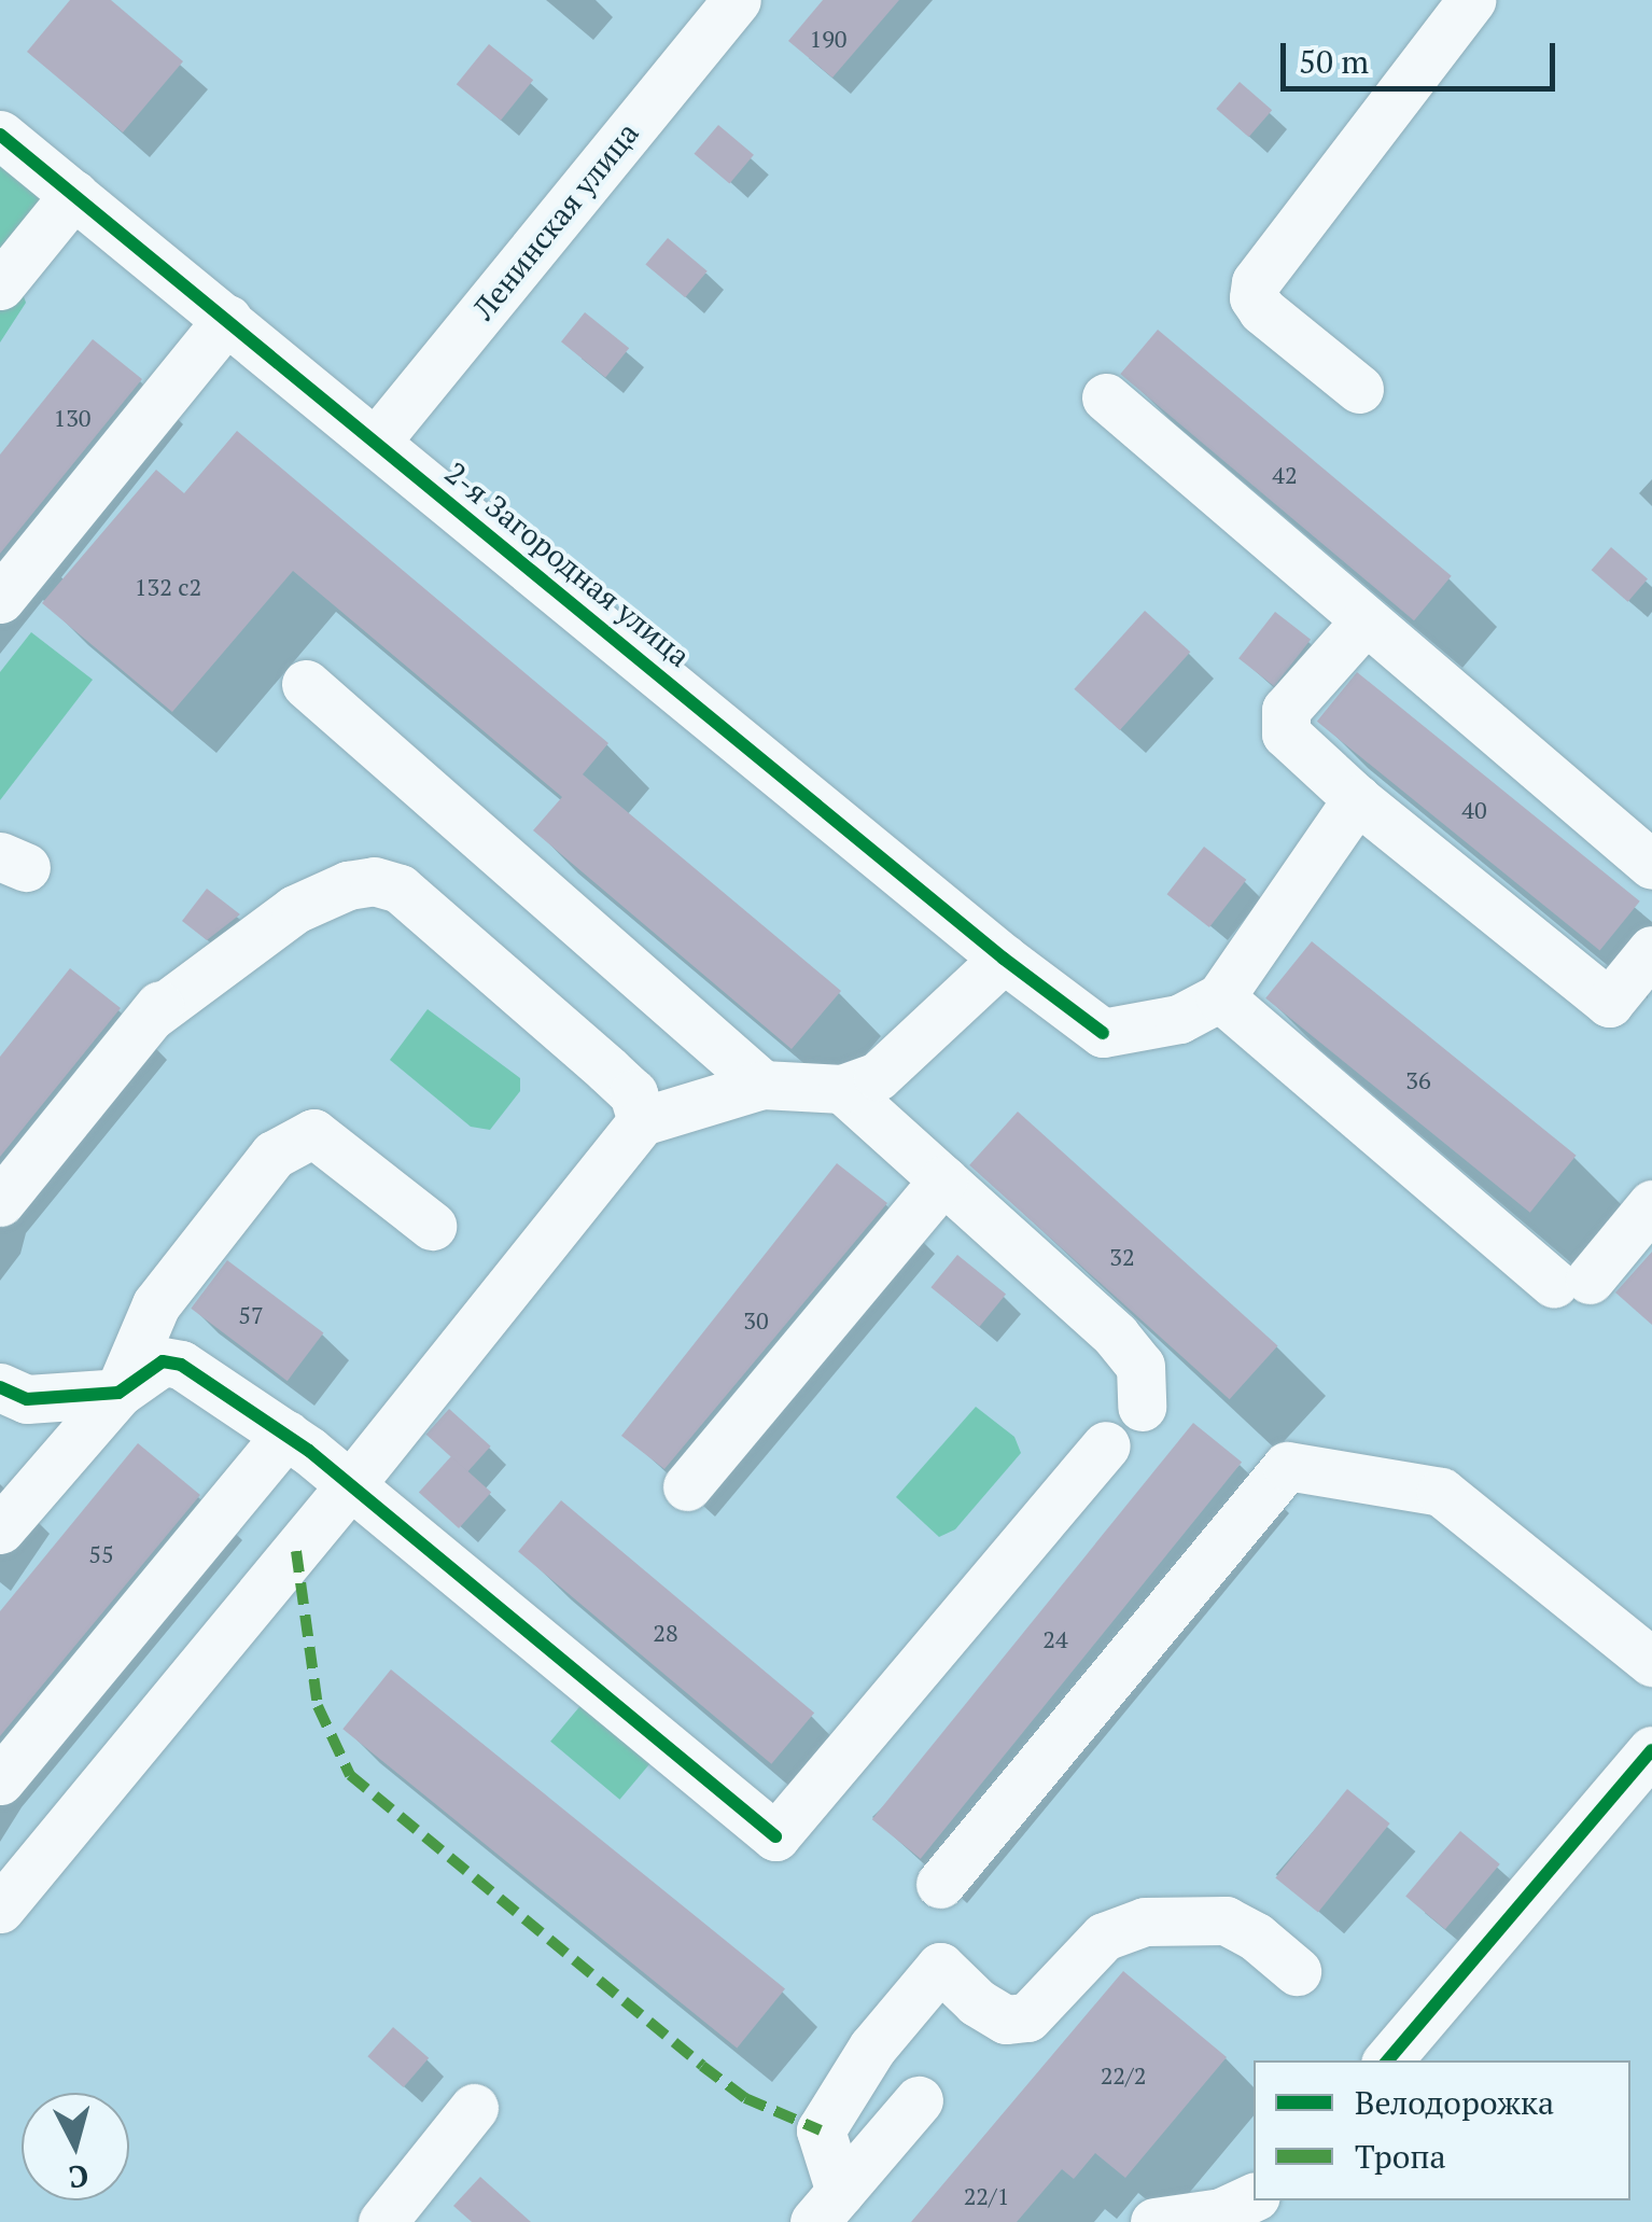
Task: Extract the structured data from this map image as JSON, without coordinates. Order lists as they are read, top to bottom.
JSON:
{
  "streets": {
    "street": ["Ленинская улица", "2-я Загородная улица"]
  },
  "crossings": [
    ["Ленинская улица", "2-я Загородная улица"]
  ],
  "house_numbers": [
    "190",
    "130",
    "42",
    "132 с2",
    "40",
    "36",
    "32",
    "57",
    "30",
    "55",
    "28",
    "24",
    "22/2",
    "22/1"
  ],
  "legend": ["Велодорожка", "Тропа"],
  "scale_bar": "50 m",
  "north": "bottom"
}
